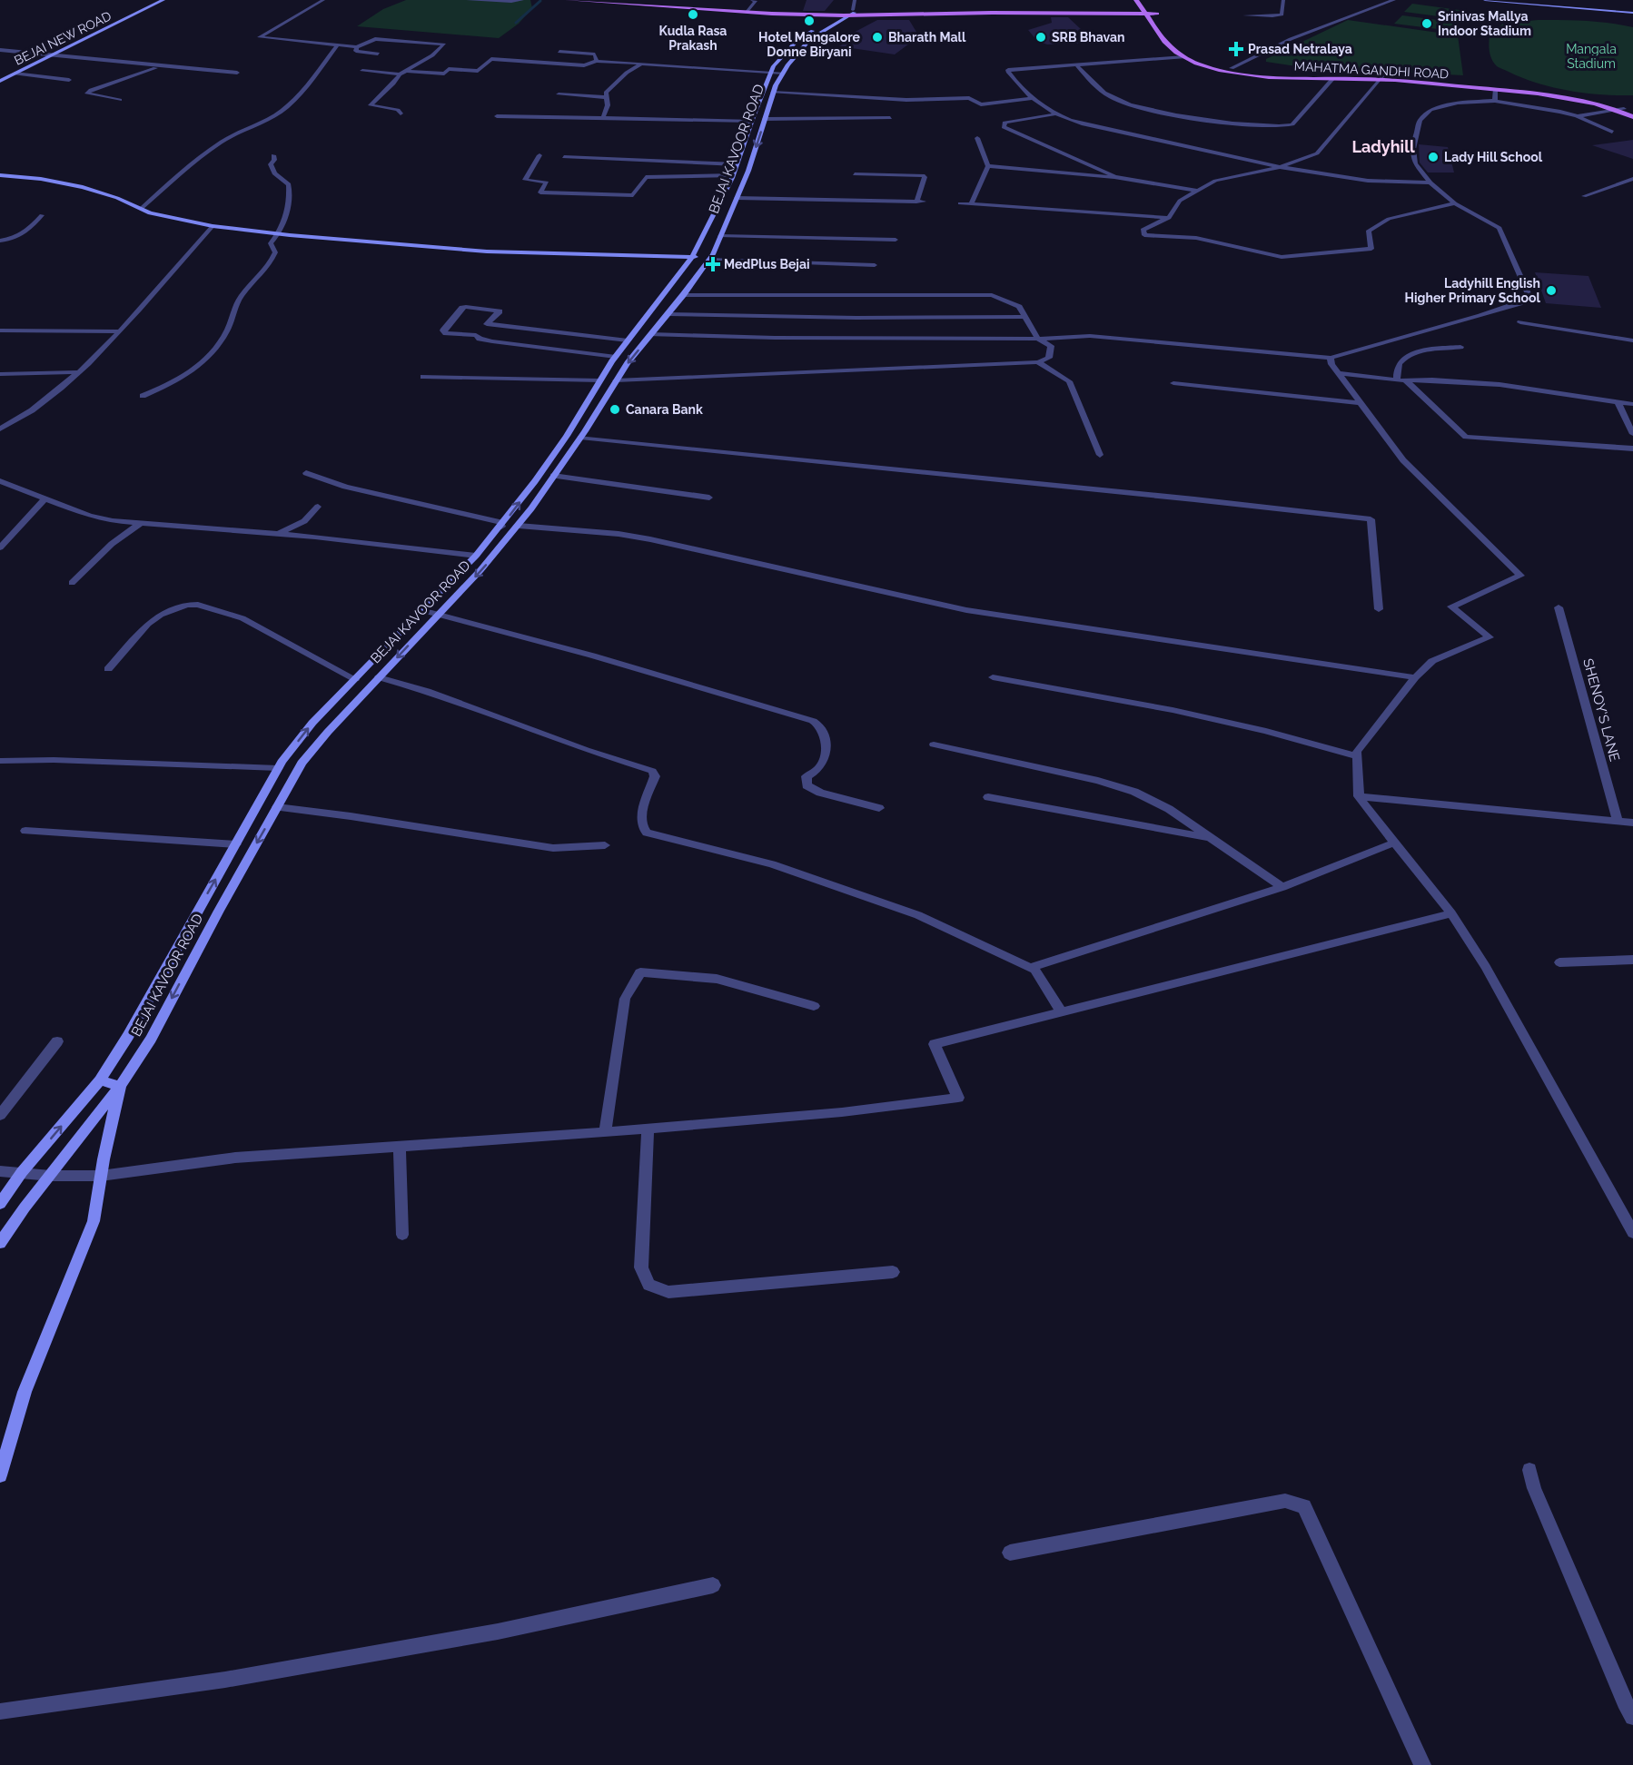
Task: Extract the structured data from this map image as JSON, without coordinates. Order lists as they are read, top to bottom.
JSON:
{
  "streets": {
    "main road": ["BEJAI NEW ROAD", "MAHATMA GANDHI ROAD", "BEJAI KAVOOR ROAD"],
    "street": ["SHENOY'S LANE"]
  },
  "districts": ["Ladyhill"],
  "parks": ["Mangala Stadium"],
  "places": {
    "other": [
      "Kudla Rasa Prakash",
      "Hotel Mangalore Donne Biryani",
      "Srinivas Mallya Indoor Stadium",
      "Bharath Mall",
      "SRB Bhavan",
      "Lady Hill School",
      "Ladyhill English Higher Primary School",
      "Canara Bank"
    ],
    "health": ["Prasad Netralaya", "MedPlus Bejai"]
  }
}
